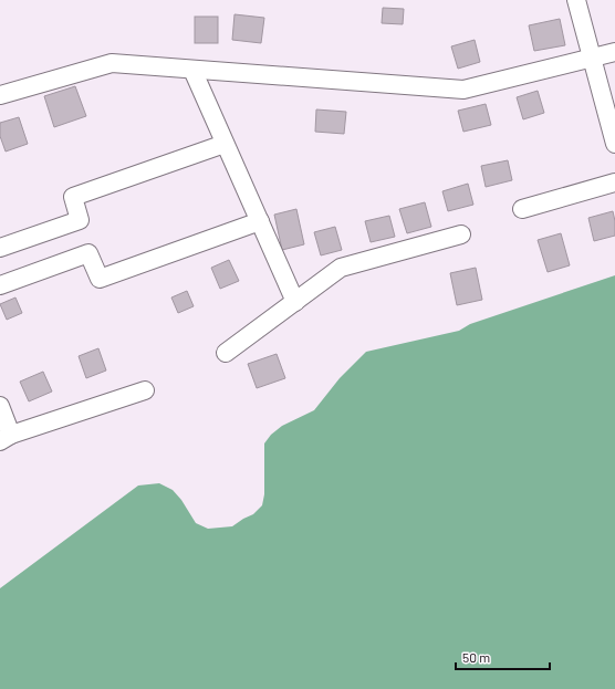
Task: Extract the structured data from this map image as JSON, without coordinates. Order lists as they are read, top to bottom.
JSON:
{
  "scale_bar": "50 m"
}
